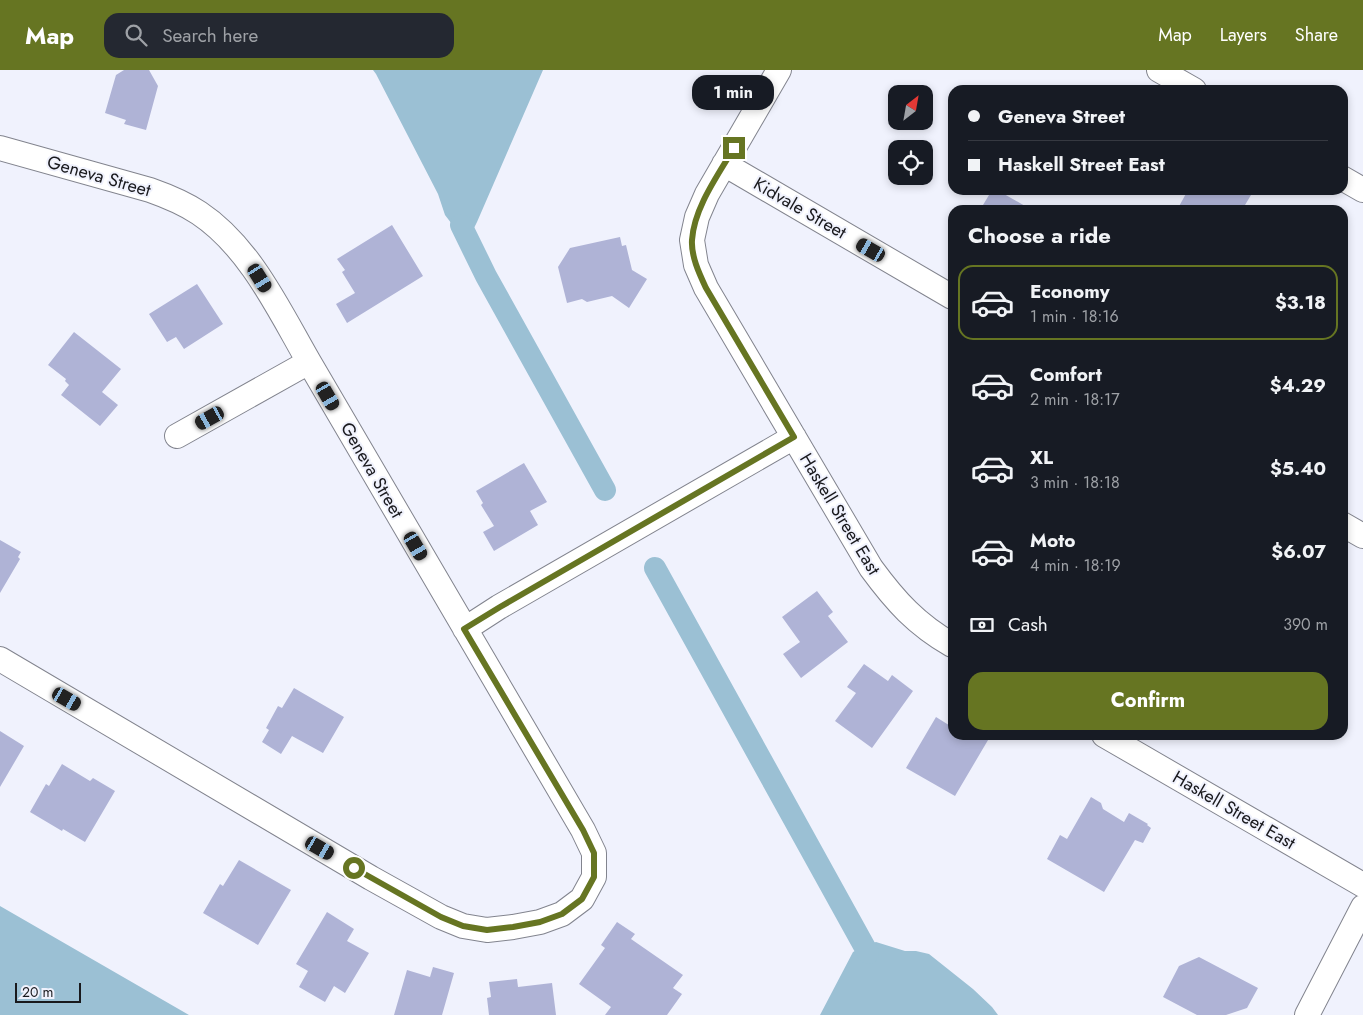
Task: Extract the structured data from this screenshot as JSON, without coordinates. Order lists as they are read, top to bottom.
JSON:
{
  "streets": {
    "street": ["Geneva Street", "Kidvale Street", "Haskell Street East"]
  },
  "crossings": [
    ["Kidvale Street", "Haskell Street East"]
  ],
  "scale_bar": "20 m",
  "north": "top right",
  "page": {
    "header": "Map",
    "search": "Search here",
    "nav": ["Map", "Layers", "Share"],
    "bubble": "1 min",
    "banner": ["Geneva Street", "Haskell Street East"],
    "heading": "Choose a ride",
    "list": [
      {
        "name": "Economy",
        "note": "1 min · 18:16",
        "value": "$3.18"
      },
      {
        "name": "Comfort",
        "note": "2 min · 18:17",
        "value": "$4.29"
      },
      {
        "name": "XL",
        "note": "3 min · 18:18",
        "value": "$5.40"
      },
      {
        "name": "Moto",
        "note": "4 min · 18:19",
        "value": "$6.07"
      }
    ],
    "pay": ["Cash", "390 m"],
    "buttons": "Confirm",
    "scale": "20 m"
  }
}
